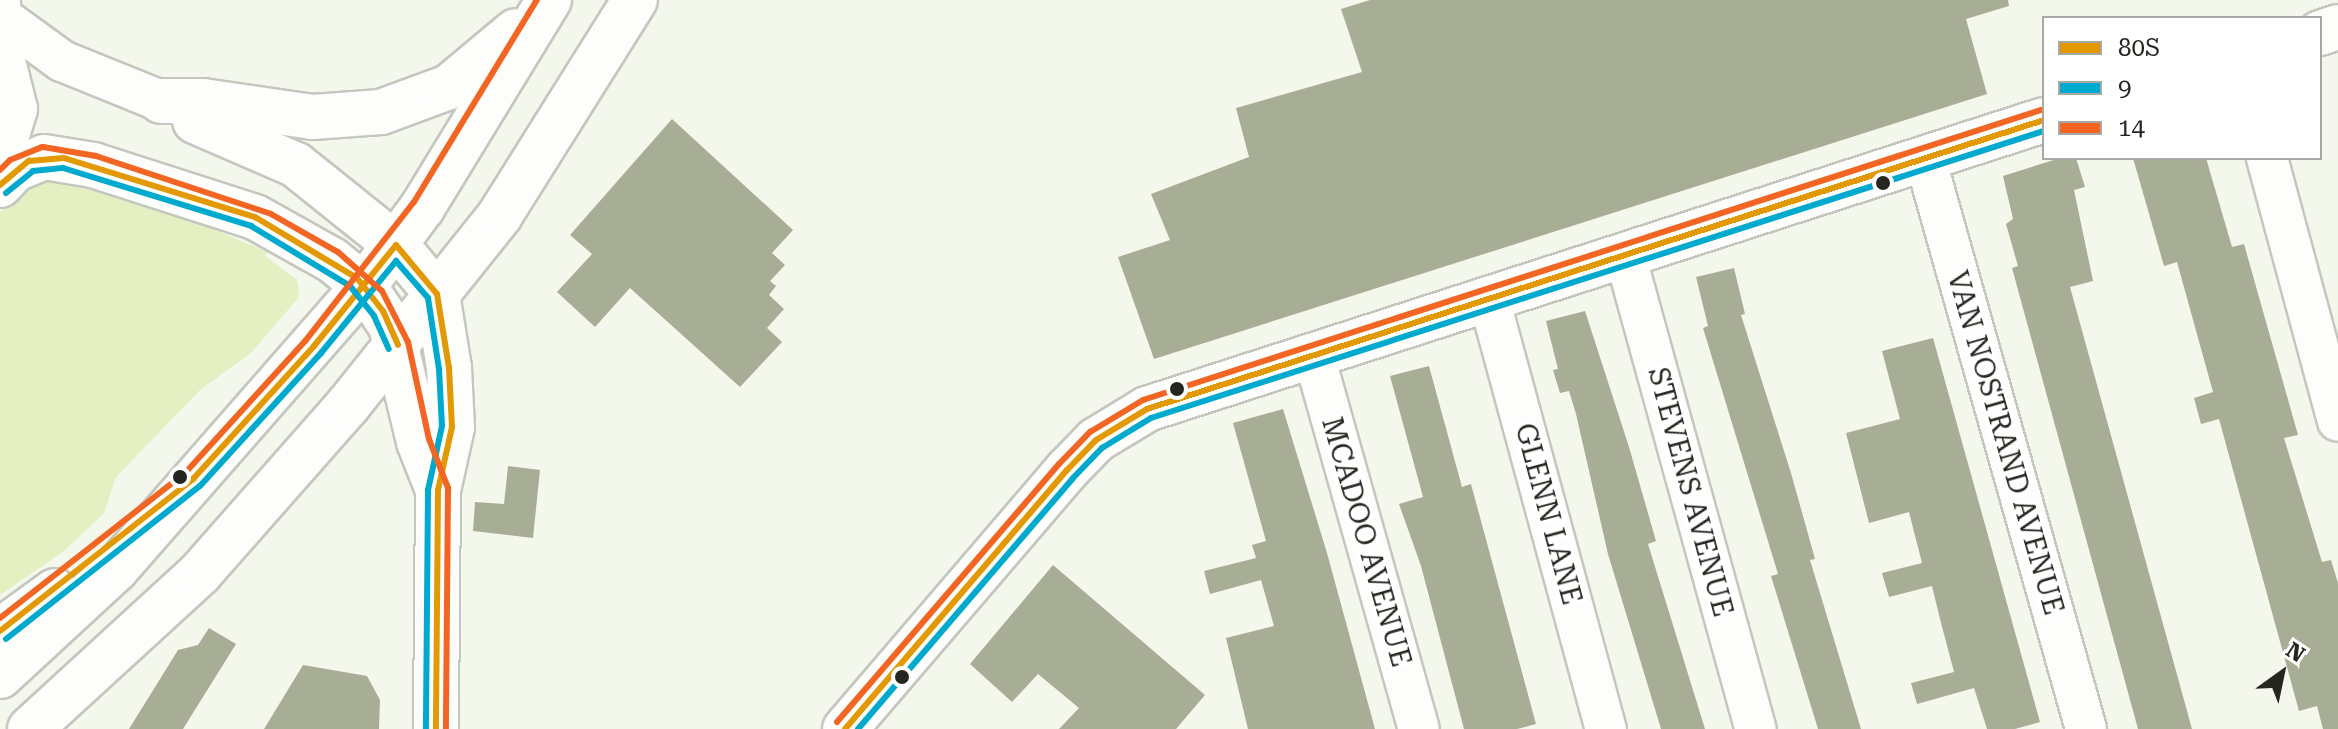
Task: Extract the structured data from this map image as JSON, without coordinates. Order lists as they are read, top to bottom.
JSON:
{
  "streets": {
    "street": [
      "VAN NOSTRAND AVENUE",
      "STEVENS AVENUE",
      "GLENN LANE",
      "MCADOO AVENUE"
    ]
  },
  "lines": ["transit line 14", "transit line 80S", "transit line 9"],
  "legend": ["80S", "9", "14"],
  "north": "top right"
}
